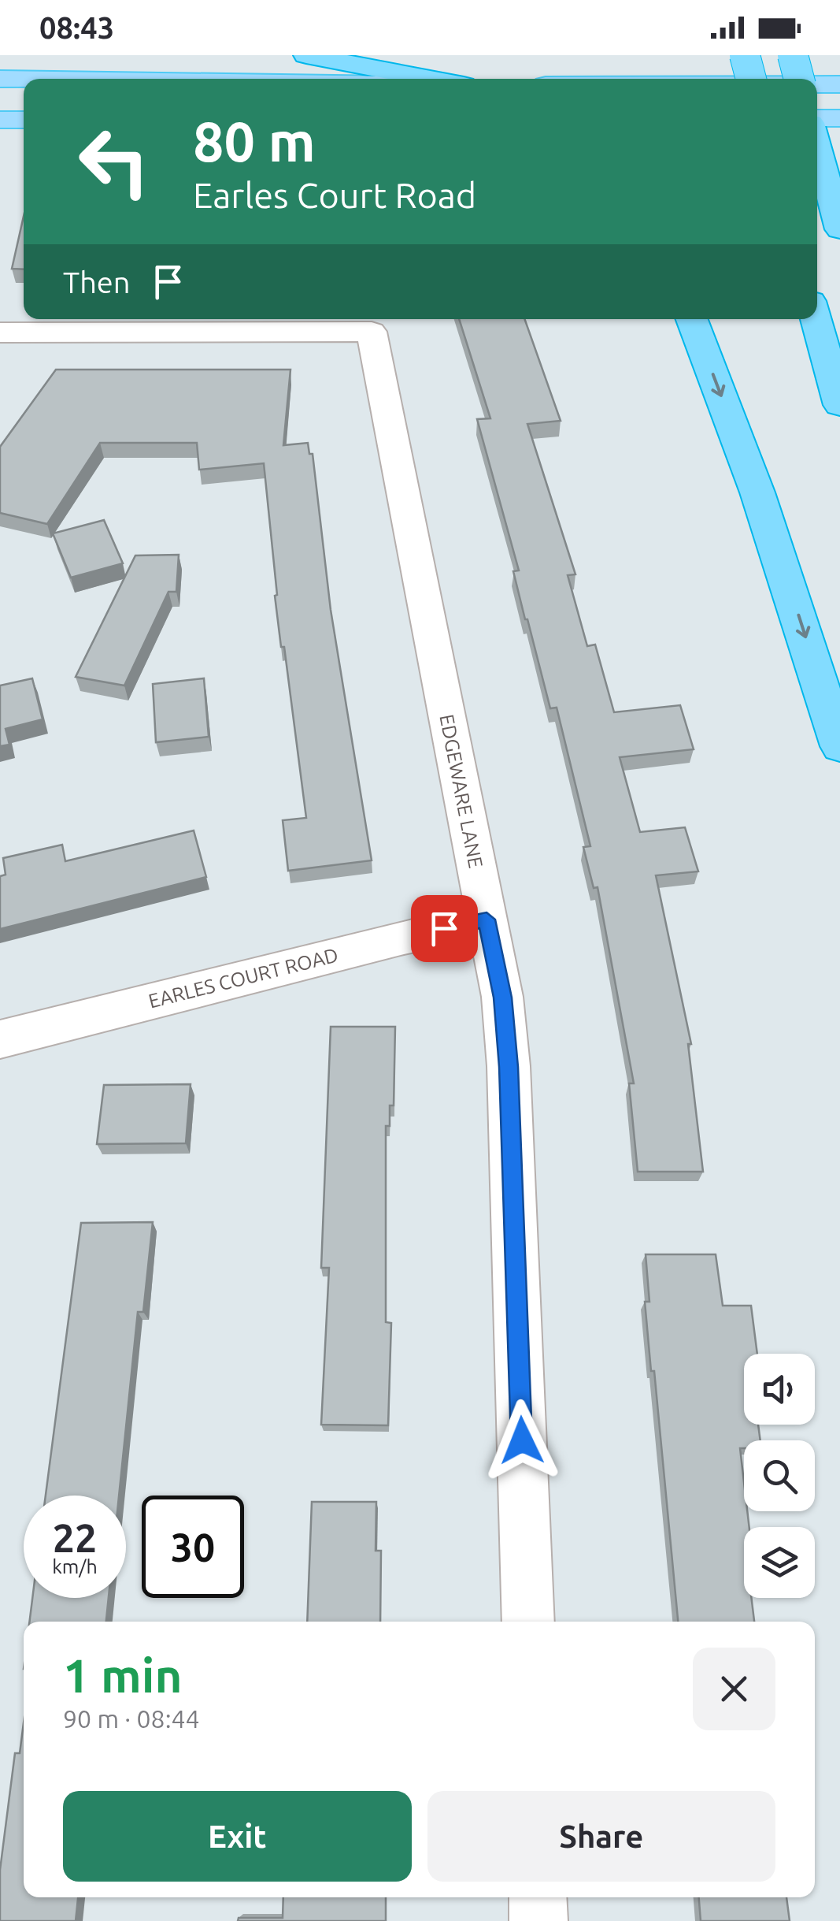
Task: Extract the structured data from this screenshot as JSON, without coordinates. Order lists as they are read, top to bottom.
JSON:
{
  "streets": {
    "street": ["EDGEWARE LANE", "EARLES COURT ROAD"]
  },
  "crossings": [
    ["EDGEWARE LANE", "EARLES COURT ROAD"]
  ],
  "page": {
    "status": "08:43",
    "turn": ["80 m", "Earles Court Road"],
    "then": "Then",
    "speed": "22 km/h",
    "limit": "30",
    "heading": ["1 min", "90 m · 08:44"],
    "buttons": ["Exit", "Share"]
  }
}
